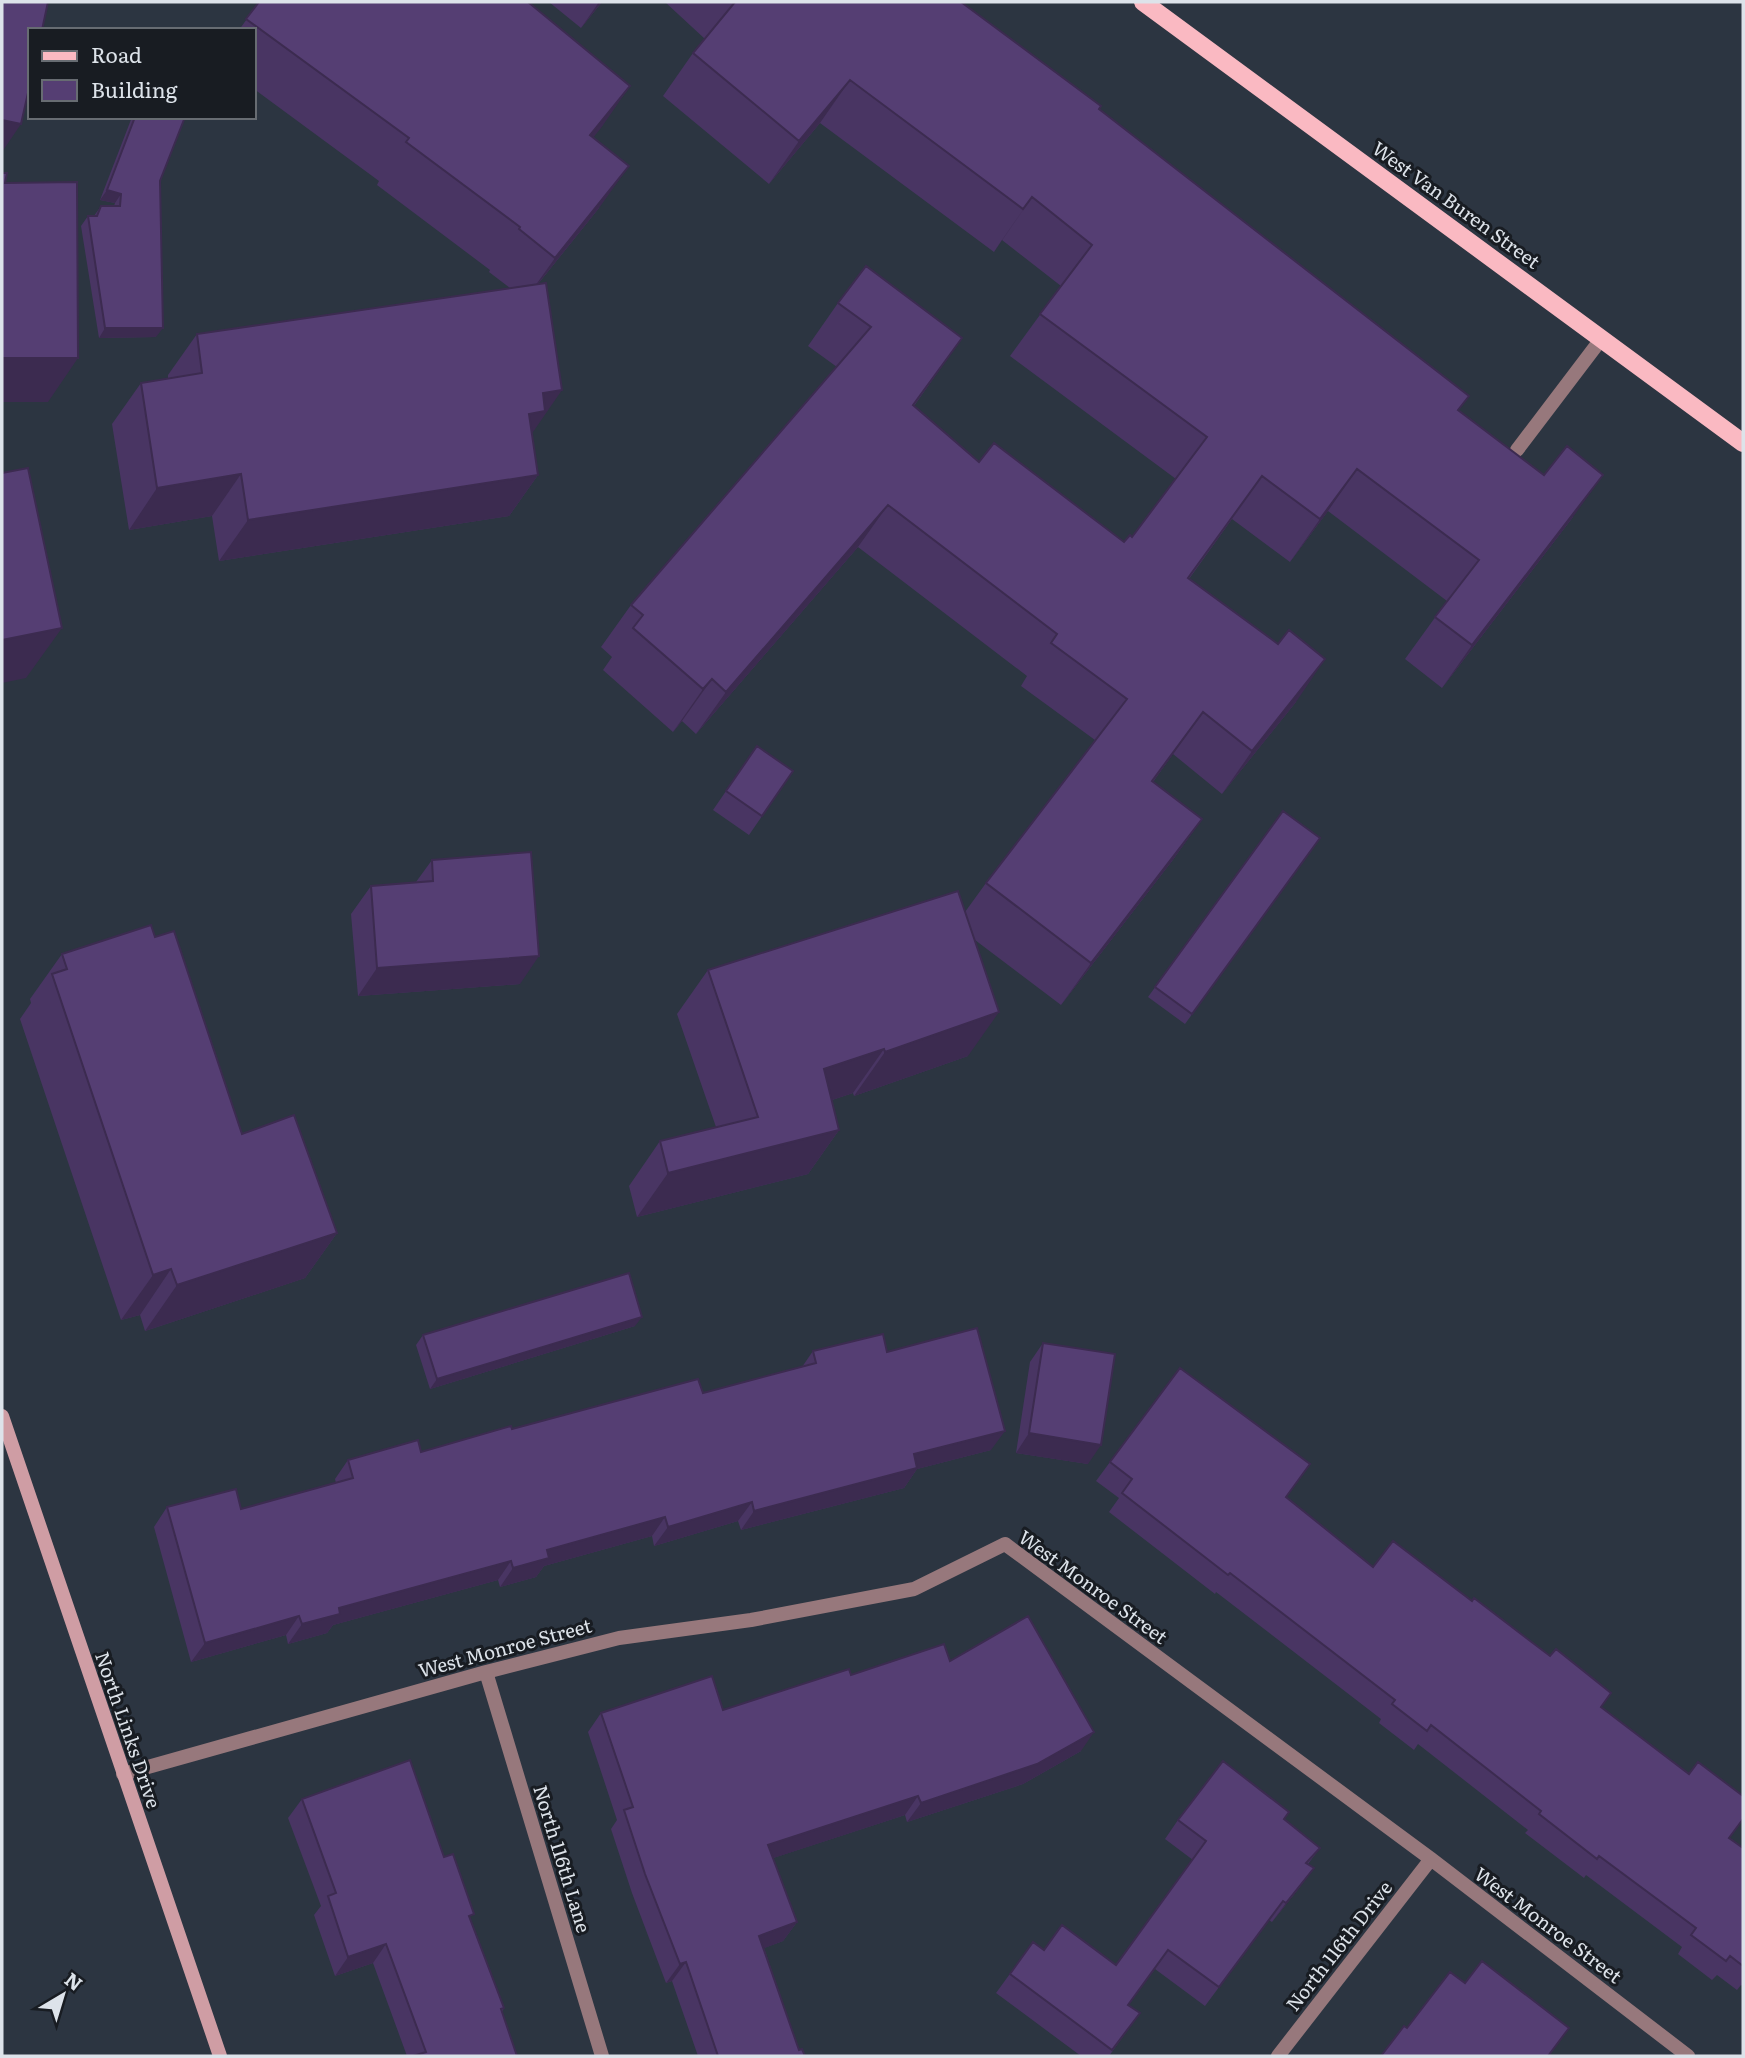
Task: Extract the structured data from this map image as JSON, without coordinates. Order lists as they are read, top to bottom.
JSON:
{
  "streets": {
    "main road": ["West Van Buren Street"],
    "street": [
      "West Monroe Street",
      "North Links Drive",
      "North 116th Lane",
      "North 116th Drive"
    ]
  },
  "crossings": [
    ["West Monroe Street", "North Links Drive"],
    ["West Monroe Street", "North 116th Lane"],
    ["West Monroe Street", "North 116th Drive"]
  ],
  "legend": ["Road", "Building"],
  "north": "top right"
}
